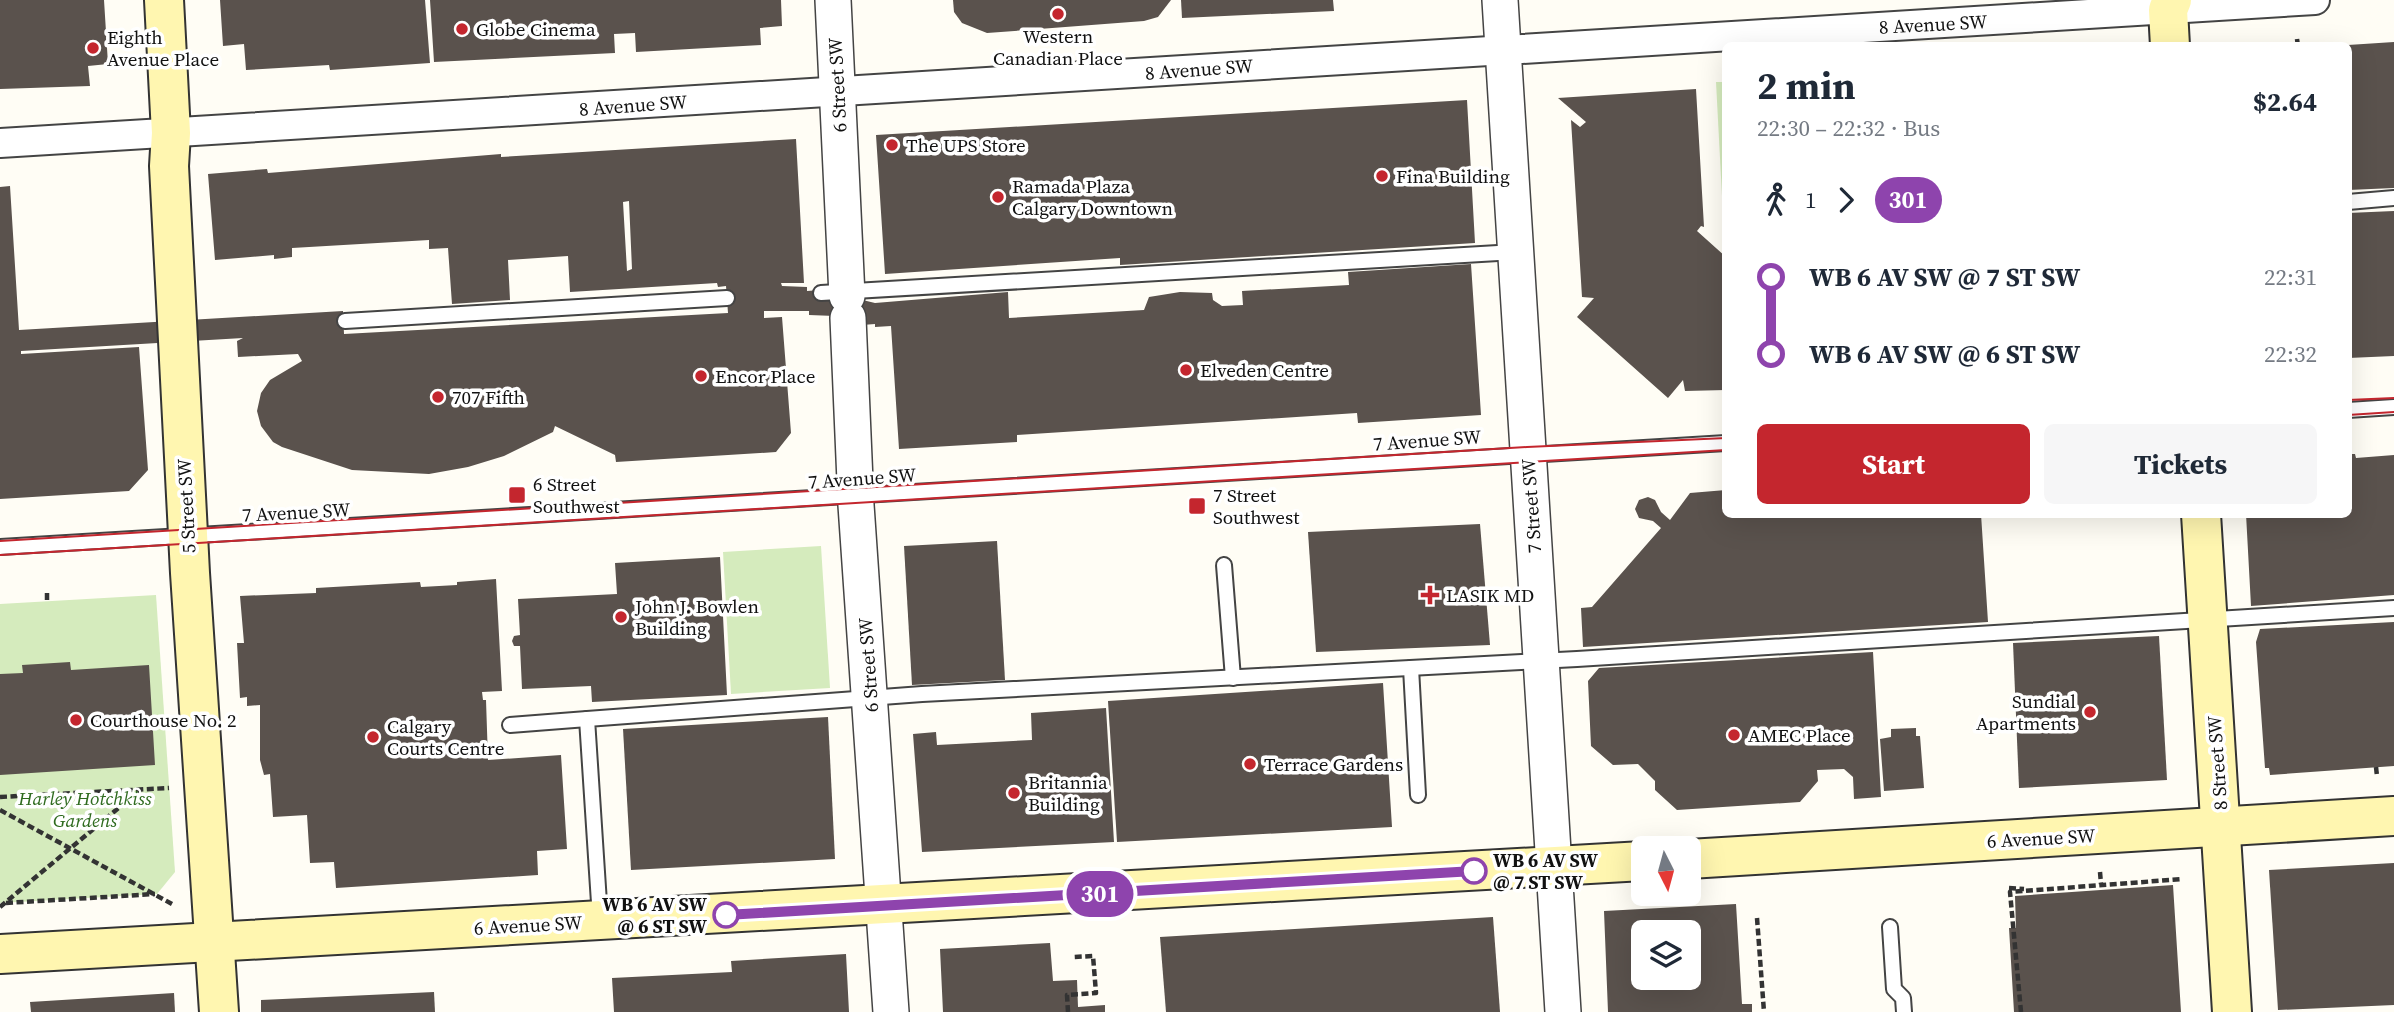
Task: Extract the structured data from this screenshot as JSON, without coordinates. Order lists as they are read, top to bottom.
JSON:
{
  "streets": {
    "main road": ["5 Street SW", "8 Street SW", "6 Avenue SW"],
    "street": ["8 Avenue SW", "6 Street SW", "7 Street SW"],
    "lane": ["7 Avenue SW"]
  },
  "crossings": [
    ["8 Avenue SW", "6 Street SW"],
    ["8 Avenue SW", "5 Street SW"],
    ["8 Avenue SW", "7 Street SW"],
    ["6 Street SW", "7 Avenue SW"],
    ["6 Street SW", "6 Avenue SW"],
    ["7 Avenue SW", "5 Street SW"],
    ["7 Avenue SW", "7 Street SW"],
    ["5 Street SW", "6 Avenue SW"],
    ["7 Street SW", "6 Avenue SW"],
    ["8 Street SW", "6 Avenue SW"]
  ],
  "parks": ["Harley Hotchkiss Gardens"],
  "places": {
    "other": [
      "Western Canadian Place",
      "Globe Cinema",
      "Eighth Avenue Place",
      "The UPS Store",
      "Fina Building",
      "Ramada Plaza Calgary Downtown",
      "Elveden Centre",
      "Encor Place",
      "707 Fifth",
      "John J. Bowlen Building",
      "Sundial Apartments",
      "Courthouse No. 2",
      "AMEC Place",
      "Calgary Courts Centre",
      "Terrace Gardens",
      "Britannia Building",
      "WB 6 AV SW @ 7 ST SW",
      "WB 6 AV SW @ 6 ST SW"
    ],
    "transit": ["6 Street Southwest", "7 Street Southwest"],
    "health": ["LASIK MD"]
  },
  "lines": ["bus line 301"],
  "north": "bottom",
  "page": {
    "on_map": "301",
    "heading": ["2 min", "22:30 – 22:32 · Bus", "$2.64"],
    "legs": ["1", "301"],
    "list": [
      {
        "name": "WB 6 AV SW @ 7 ST SW",
        "value": "22:31"
      },
      {
        "name": "WB 6 AV SW @ 6 ST SW",
        "value": "22:32"
      }
    ],
    "buttons": ["Start", "Tickets"]
  }
}
